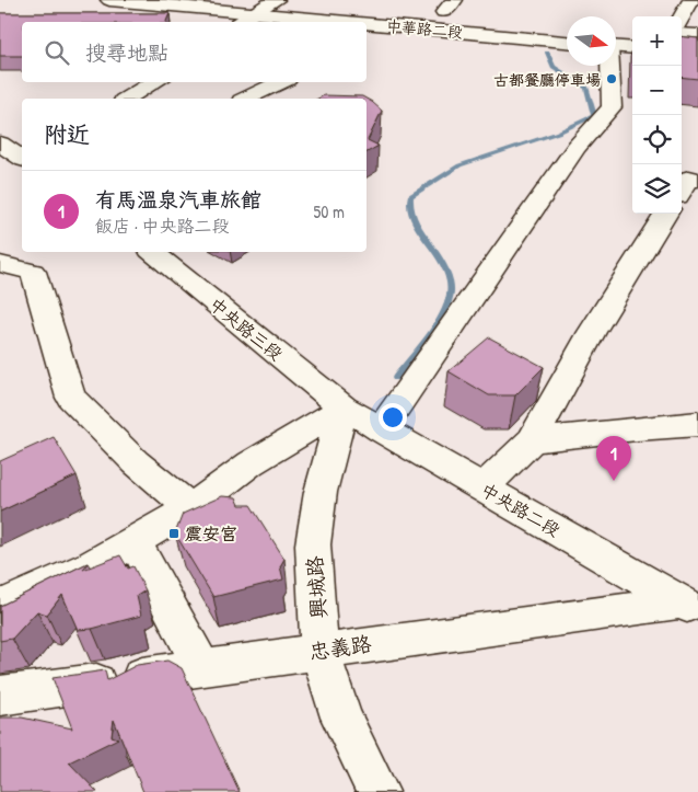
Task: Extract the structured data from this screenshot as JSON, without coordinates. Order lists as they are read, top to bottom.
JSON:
{
  "streets": {
    "street": [
      "中華路二段",
      "中央路三段",
      "中央路二段",
      "興城路",
      "忠義路"
    ]
  },
  "crossings": [
    ["中央路三段", "中央路二段"],
    ["中央路三段", "興城路"],
    ["中央路二段", "興城路"],
    ["中央路二段", "忠義路"],
    ["興城路", "忠義路"]
  ],
  "places": {
    "other": ["古都餐廳停車場"],
    "transit": ["震安宮"]
  },
  "north": "right",
  "page": {
    "map_buttons": ["+", "−"],
    "search": "搜尋地點",
    "heading": "附近",
    "list": [
      {
        "mark": "1",
        "name": "有馬溫泉汽車旅館",
        "note": "飯店 · 中央路二段",
        "value": "50 m"
      }
    ],
    "pins": "1"
  }
}
